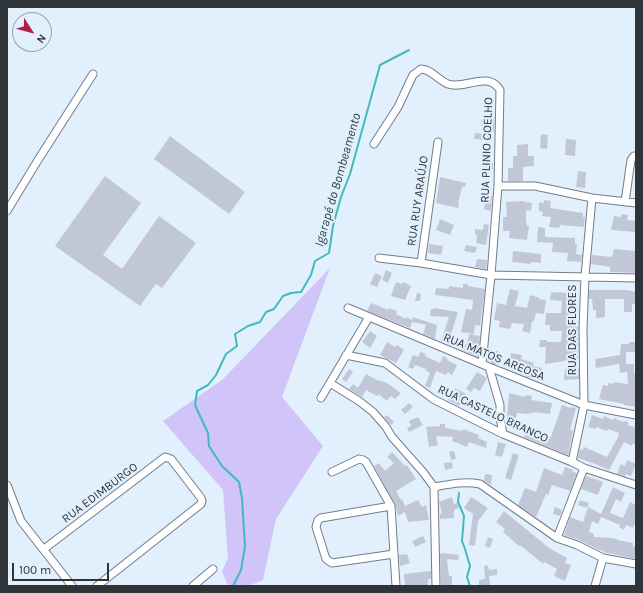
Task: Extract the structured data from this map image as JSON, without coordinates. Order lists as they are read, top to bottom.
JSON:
{
  "streets": {
    "street": [
      "RUA PLINIO COELHO",
      "RUA RUY ARAÚJO",
      "RUA DAS FLORES",
      "RUA MATOS AREOSA",
      "RUA CASTELO BRANCO",
      "RUA EDIMBURGO"
    ]
  },
  "crossings": [
    ["RUA PLINIO COELHO", "RUA MATOS AREOSA"],
    ["RUA DAS FLORES", "RUA MATOS AREOSA"],
    ["RUA DAS FLORES", "RUA CASTELO BRANCO"]
  ],
  "water": ["Igarapé do Bombeamento"],
  "scale_bar": "100 m",
  "north": "bottom right"
}
